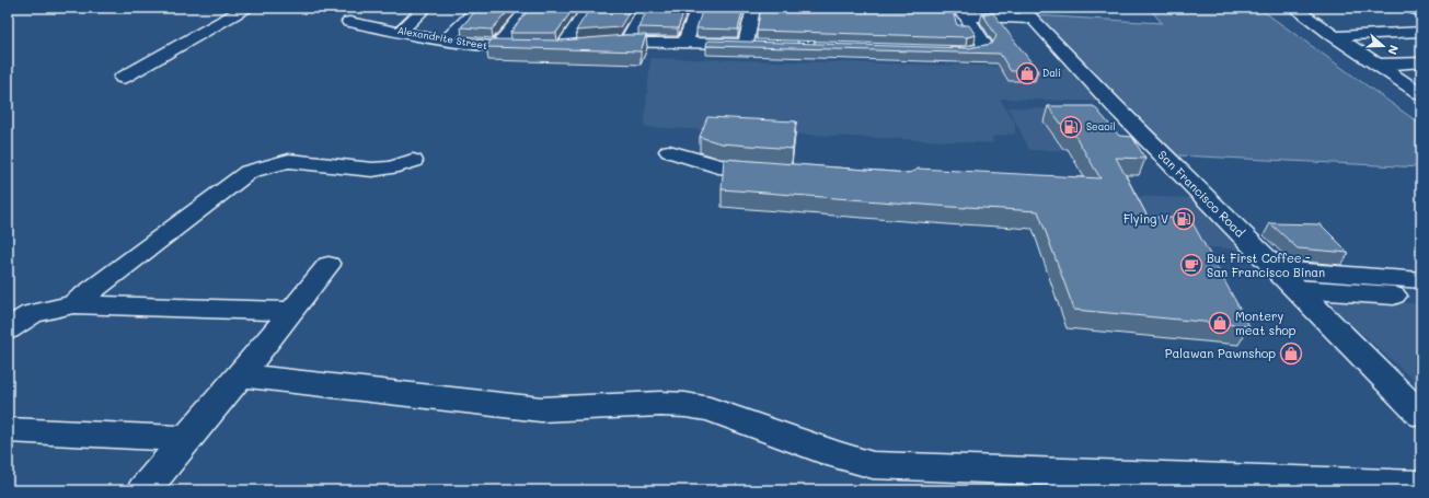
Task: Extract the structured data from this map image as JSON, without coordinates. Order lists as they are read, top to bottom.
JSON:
{
  "streets": {
    "street": ["Alexandrite Street", "San Francisco Road"]
  },
  "places": {
    "shop": ["Dali", "Montery meat shop", "Palawan Pawnshop"],
    "fuel station": ["Seaoil", "Flying V"],
    "cafe": ["But First Coffee - San Francisco Binan"]
  },
  "north": "right"
}
